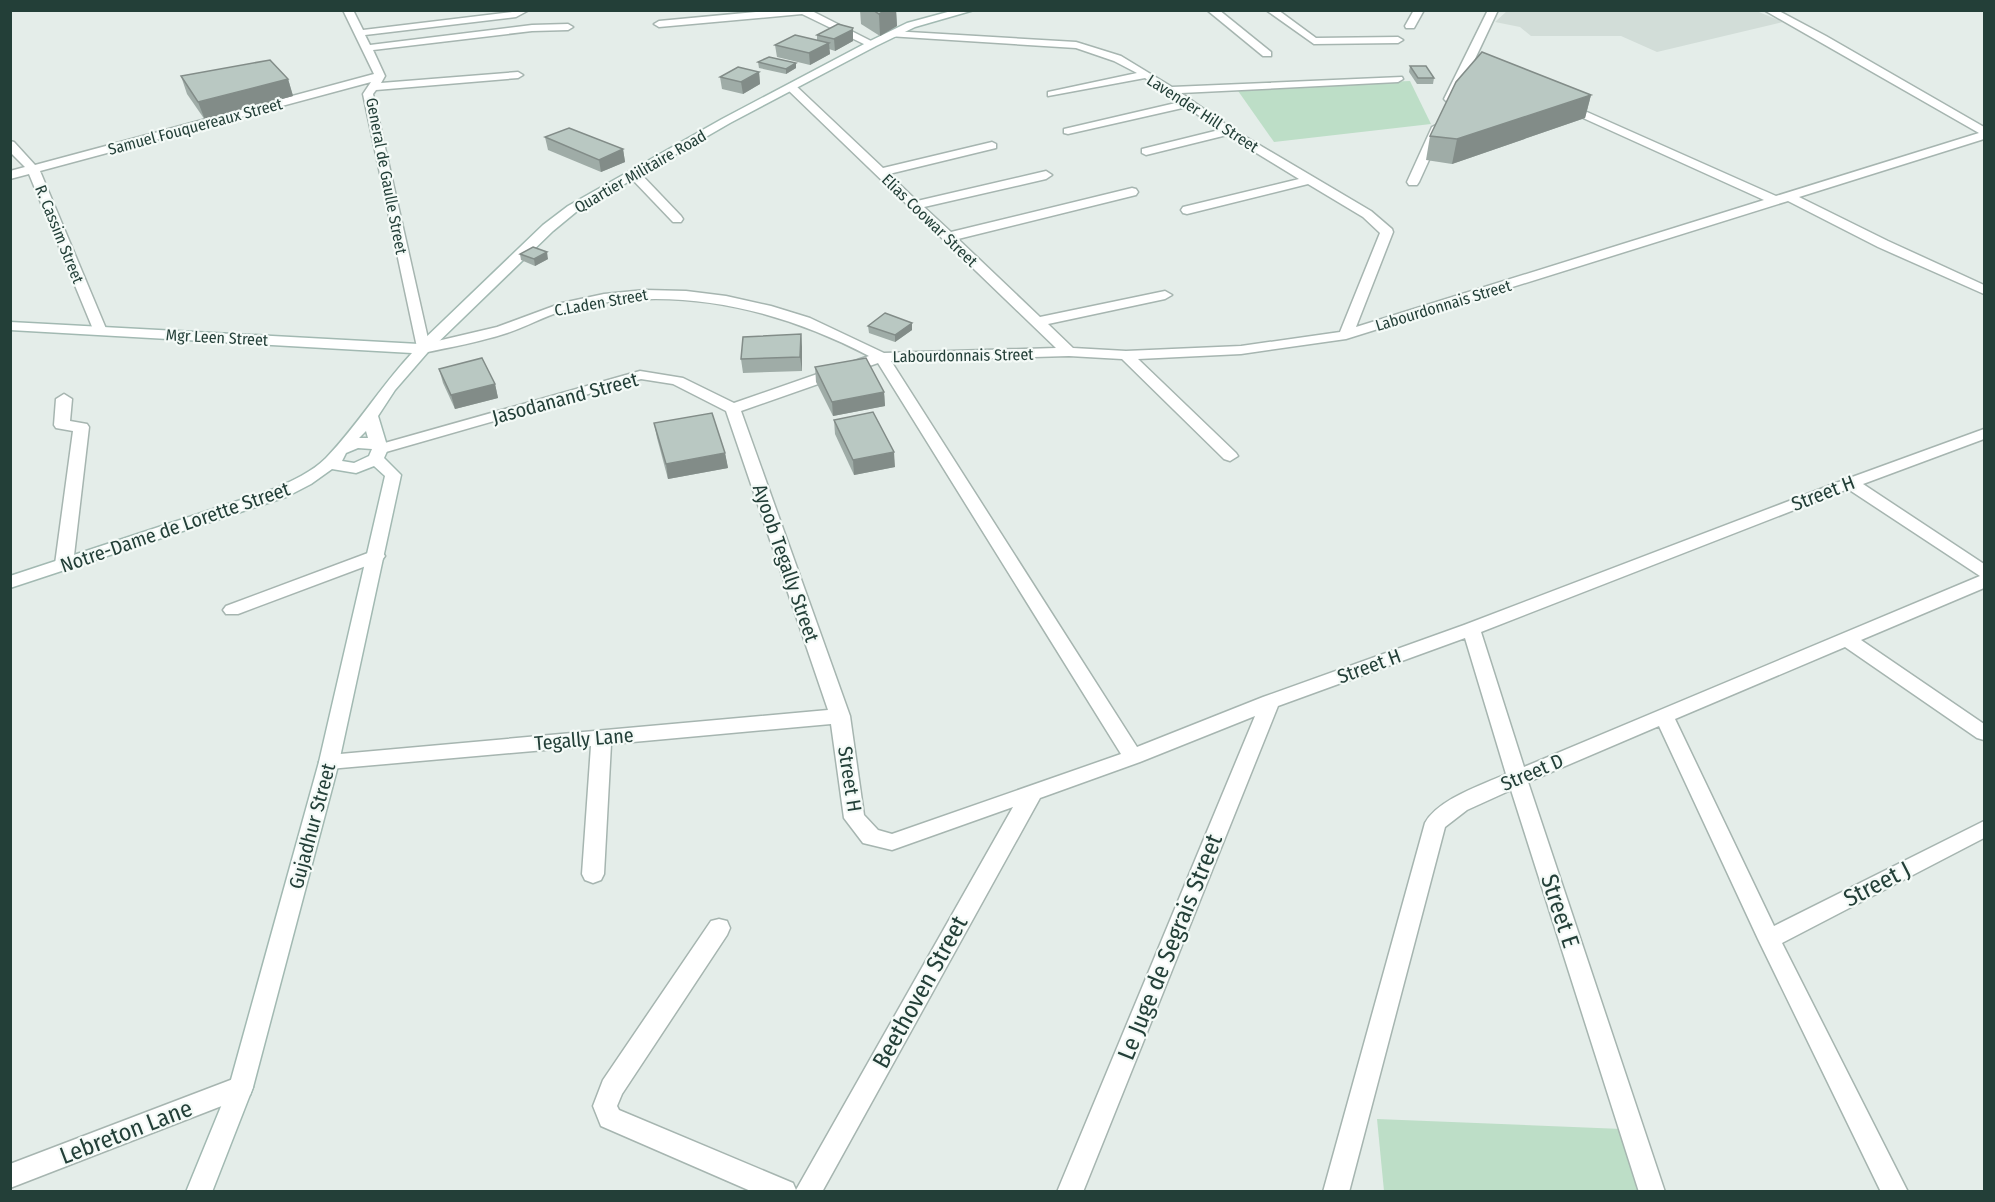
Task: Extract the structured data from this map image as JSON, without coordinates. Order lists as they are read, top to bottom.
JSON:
{
  "streets": {
    "street": [
      "Lavender Hill Street",
      "Samuel Fouquereaux Street",
      "Quartier Militaire Road",
      "General de Gaulle Street",
      "Elias Coowar Street",
      "R. Cassim Street",
      "C.Laden Street",
      "Labourdonnais Street",
      "Mgr Leen Street",
      "Jasodanand Street",
      "Street H",
      "Notre-Dame de Lorette Street",
      "Ayoob Tegally Street",
      "Tegally Lane",
      "Street D",
      "Gujadhur Street",
      "Street J",
      "Street E",
      "Le Juge de Segrais Street",
      "Beethoven Street",
      "Lebreton Lane"
    ]
  },
  "crossings": [
    ["Lavender Hill Street", "Quartier Militaire Road"],
    ["Lavender Hill Street", "Labourdonnais Street"],
    ["Samuel Fouquereaux Street", "General de Gaulle Street"],
    ["Samuel Fouquereaux Street", "R. Cassim Street"],
    ["Quartier Militaire Road", "General de Gaulle Street"],
    ["Quartier Militaire Road", "Elias Coowar Street"],
    ["Quartier Militaire Road", "C.Laden Street"],
    ["Quartier Militaire Road", "Mgr Leen Street"],
    ["Quartier Militaire Road", "Notre-Dame de Lorette Street"],
    ["General de Gaulle Street", "C.Laden Street"],
    ["General de Gaulle Street", "Mgr Leen Street"],
    ["Elias Coowar Street", "Labourdonnais Street"],
    ["R. Cassim Street", "Mgr Leen Street"],
    ["C.Laden Street", "Labourdonnais Street"],
    ["C.Laden Street", "Mgr Leen Street"],
    ["Jasodanand Street", "Ayoob Tegally Street"],
    ["Jasodanand Street", "Gujadhur Street"],
    ["Street H", "Ayoob Tegally Street"],
    ["Street H", "Tegally Lane"],
    ["Street H", "Street E"],
    ["Street H", "Le Juge de Segrais Street"],
    ["Street H", "Beethoven Street"],
    ["Ayoob Tegally Street", "Tegally Lane"],
    ["Tegally Lane", "Gujadhur Street"],
    ["Street D", "Street E"],
    ["Gujadhur Street", "Lebreton Lane"]
  ]
}
